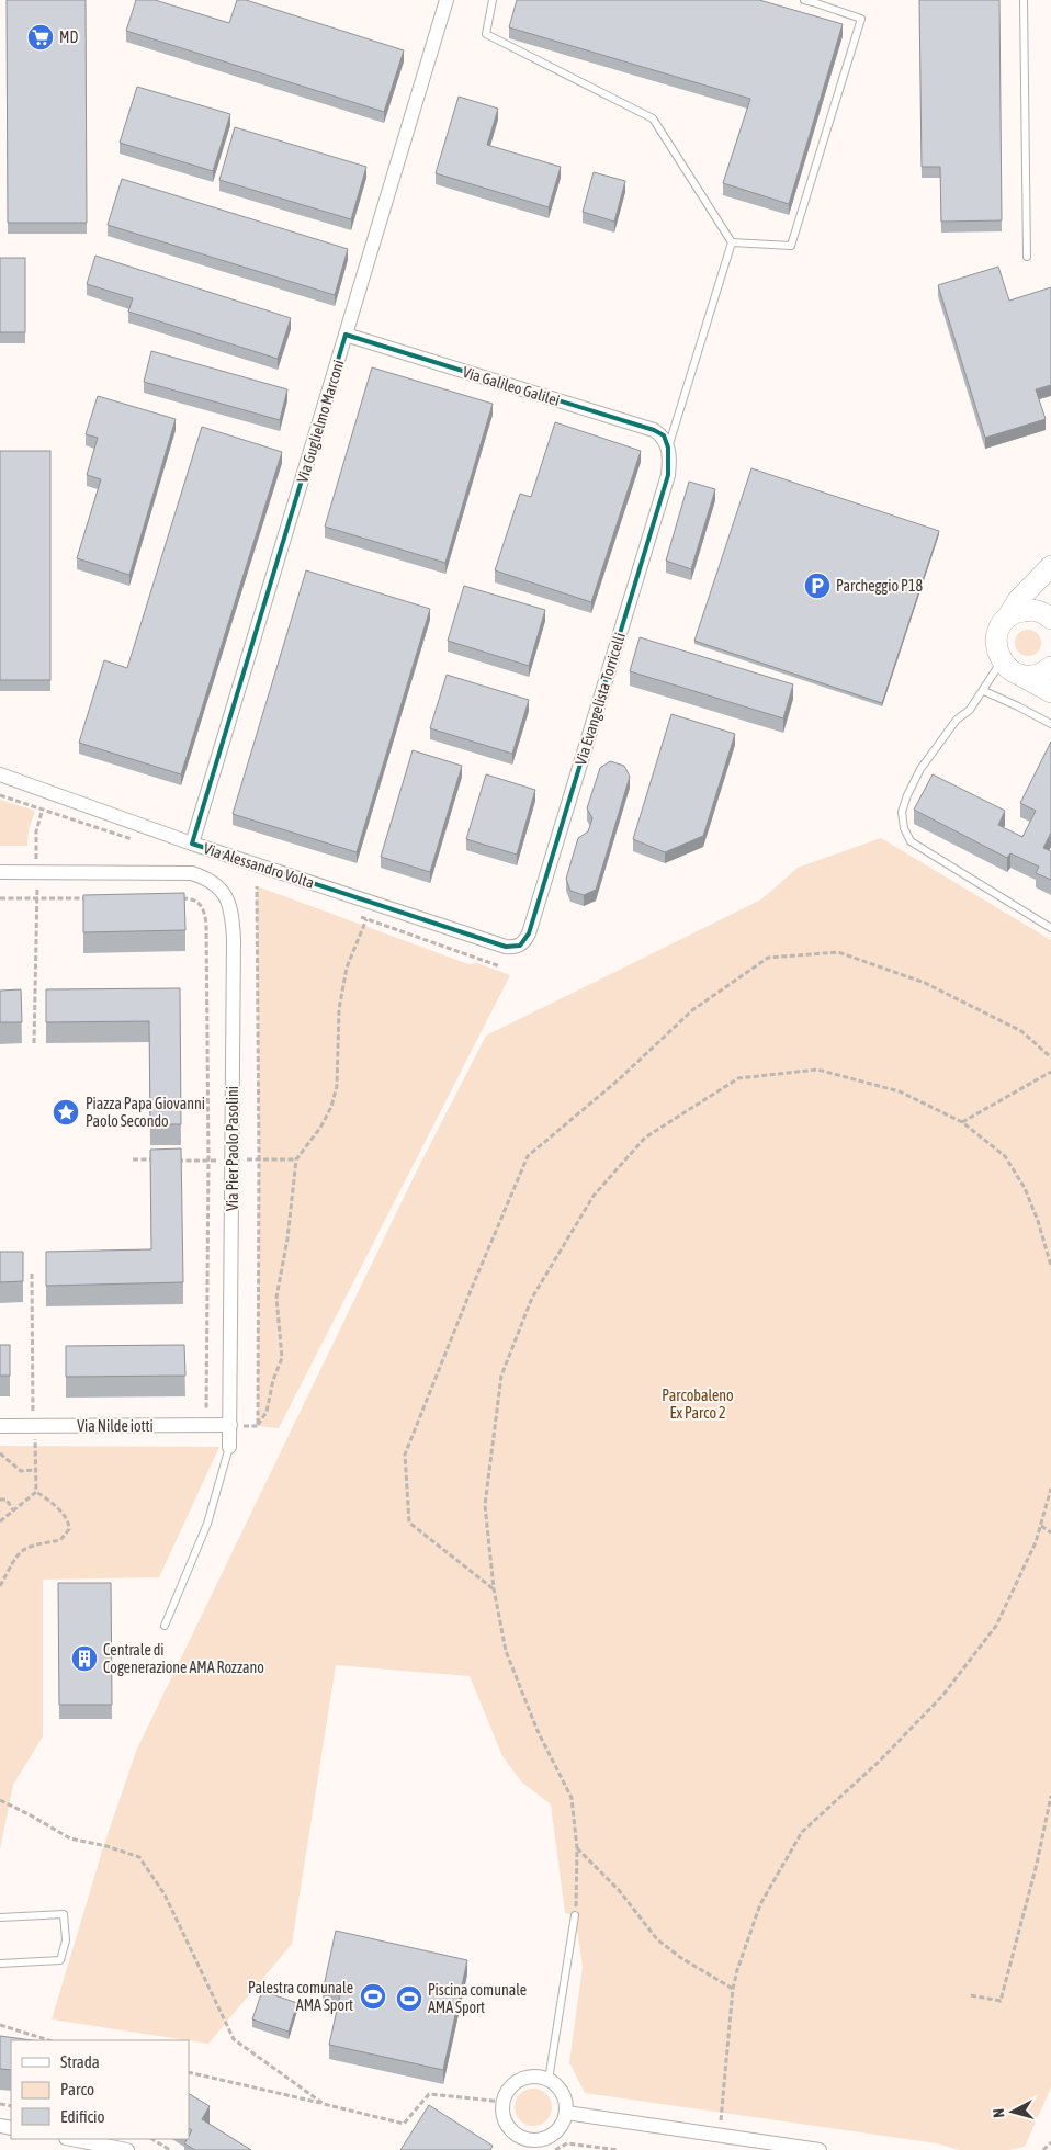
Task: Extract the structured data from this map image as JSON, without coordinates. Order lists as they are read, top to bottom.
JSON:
{
  "streets": {
    "street": [
      "Via Galileo Galilei",
      "Via Guglielmo Marconi",
      "Via Evangelista Torricelli",
      "Via Alessandro Volta",
      "Via Pier Paolo Pasolini",
      "Via Nilde iotti"
    ]
  },
  "crossings": [
    ["Via Galileo Galilei", "Via Guglielmo Marconi"],
    ["Via Galileo Galilei", "Via Evangelista Torricelli"],
    ["Via Guglielmo Marconi", "Via Alessandro Volta"],
    ["Via Evangelista Torricelli", "Via Alessandro Volta"],
    ["Via Pier Paolo Pasolini", "Via Nilde iotti"]
  ],
  "parks": ["Parcobaleno Ex Parco 2"],
  "places": {
    "supermarket": ["MD"],
    "parking": ["Parcheggio P18"],
    "place": ["Piazza Papa Giovanni Paolo Secondo"],
    "building": ["Centrale di Cogenerazione AMA Rozzano"],
    "sports": ["Palestra comunale AMA Sport", "Piscina comunale AMA Sport"]
  },
  "legend": ["Strada", "Parco", "Edificio"],
  "north": "left"
}
